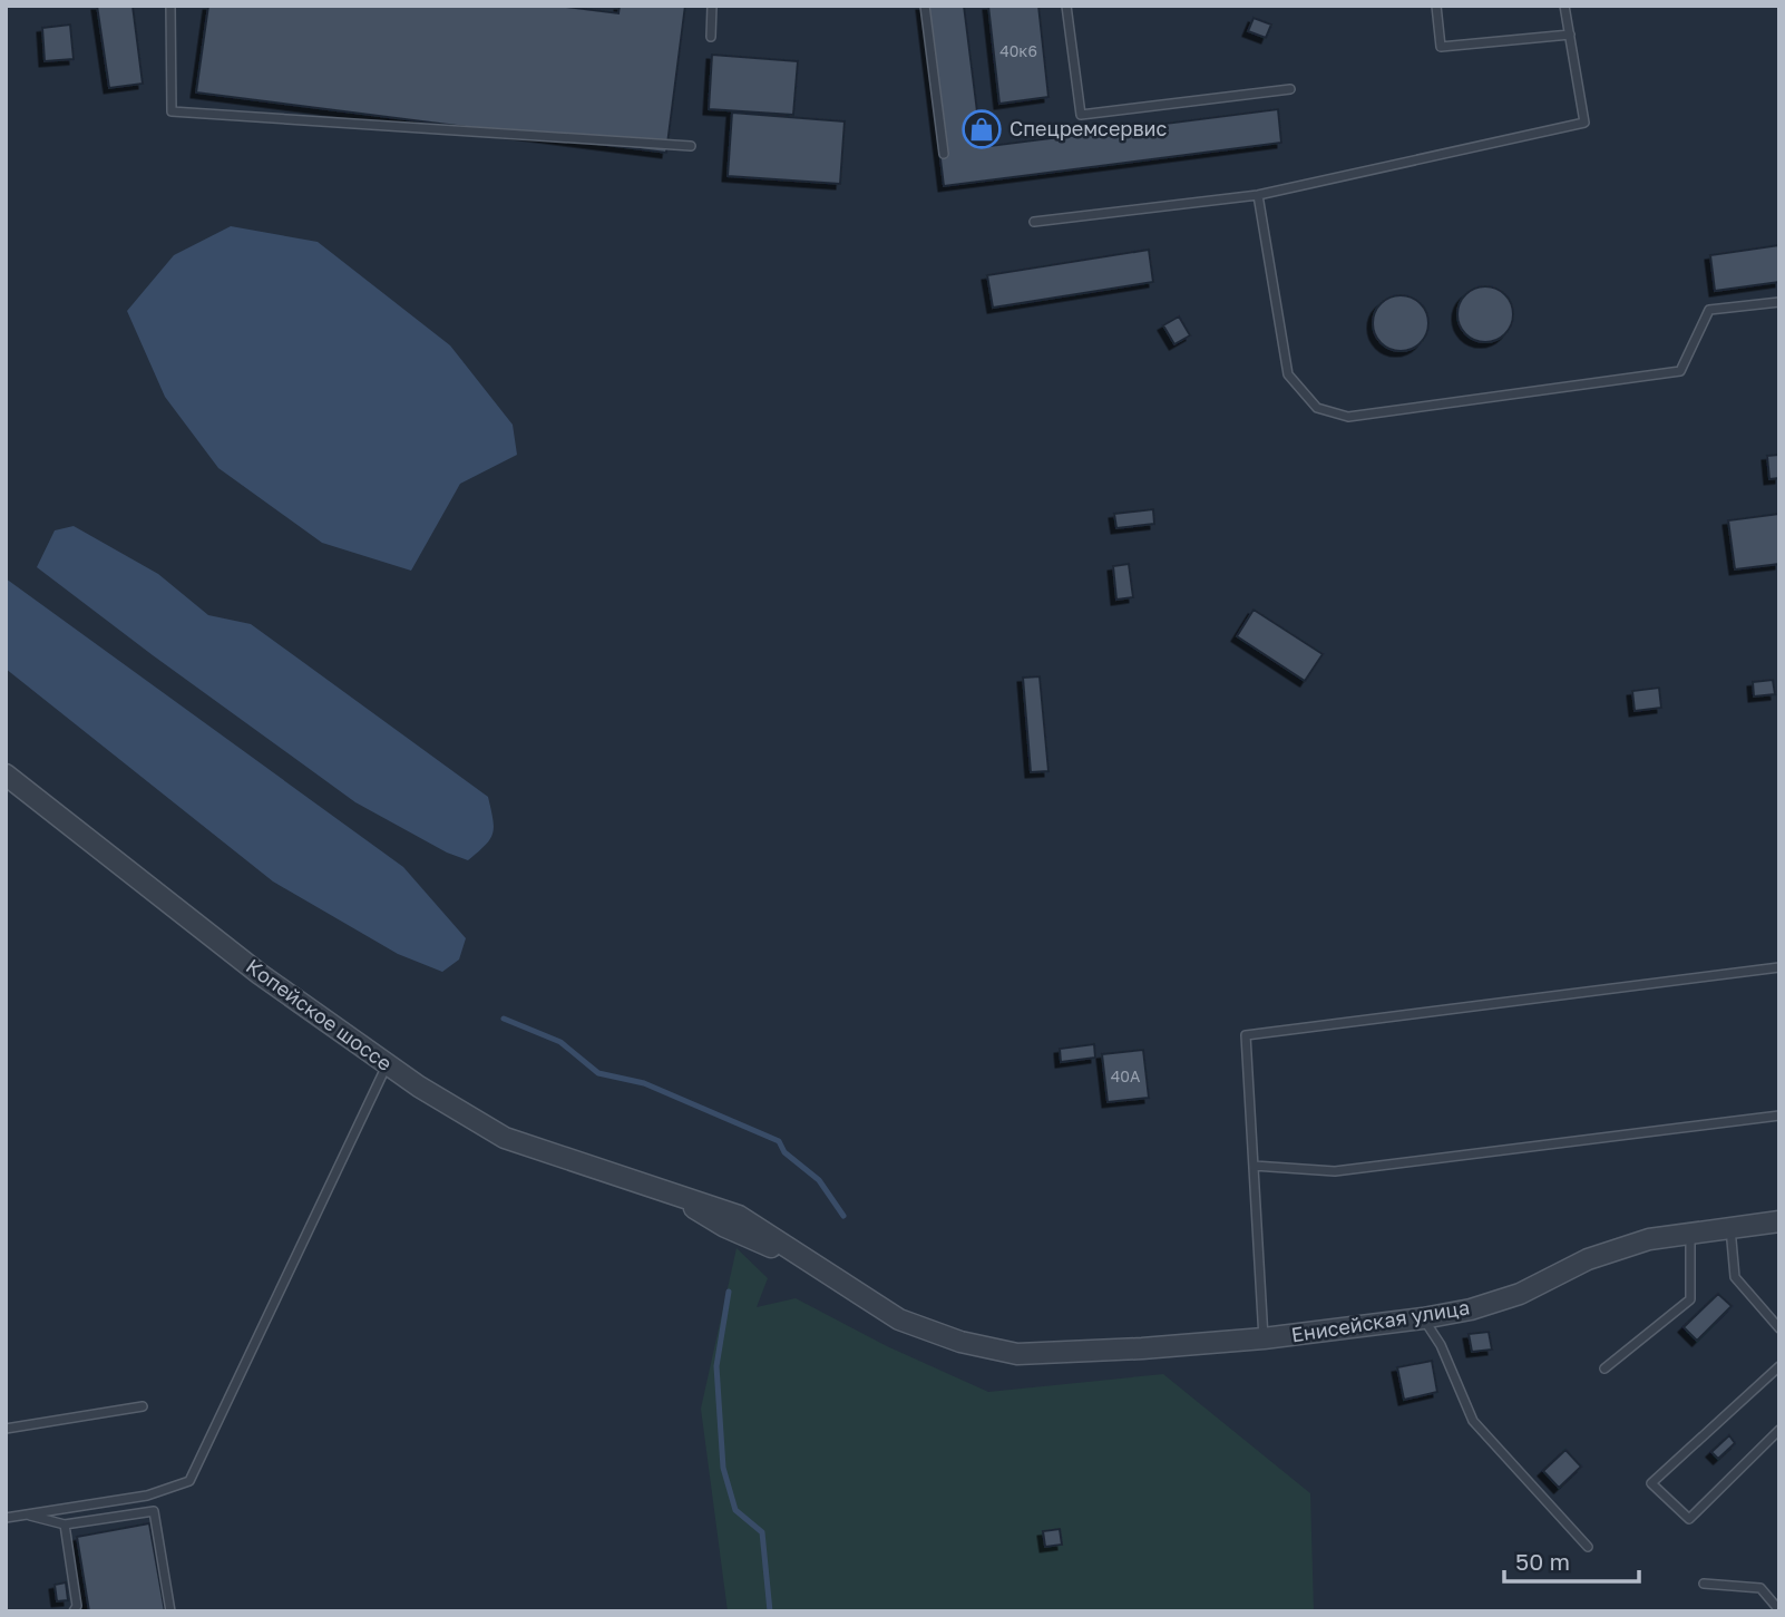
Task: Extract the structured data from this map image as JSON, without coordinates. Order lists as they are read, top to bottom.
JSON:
{
  "streets": {
    "street": ["Копейское шоссе", "Енисейская улица"]
  },
  "crossings": [
    ["Копейское шоссе", "Енисейская улица"]
  ],
  "places": {
    "shop": ["Спецремсервис"]
  },
  "house_numbers": ["40к6", "40А"],
  "scale_bar": "50 m"
}
